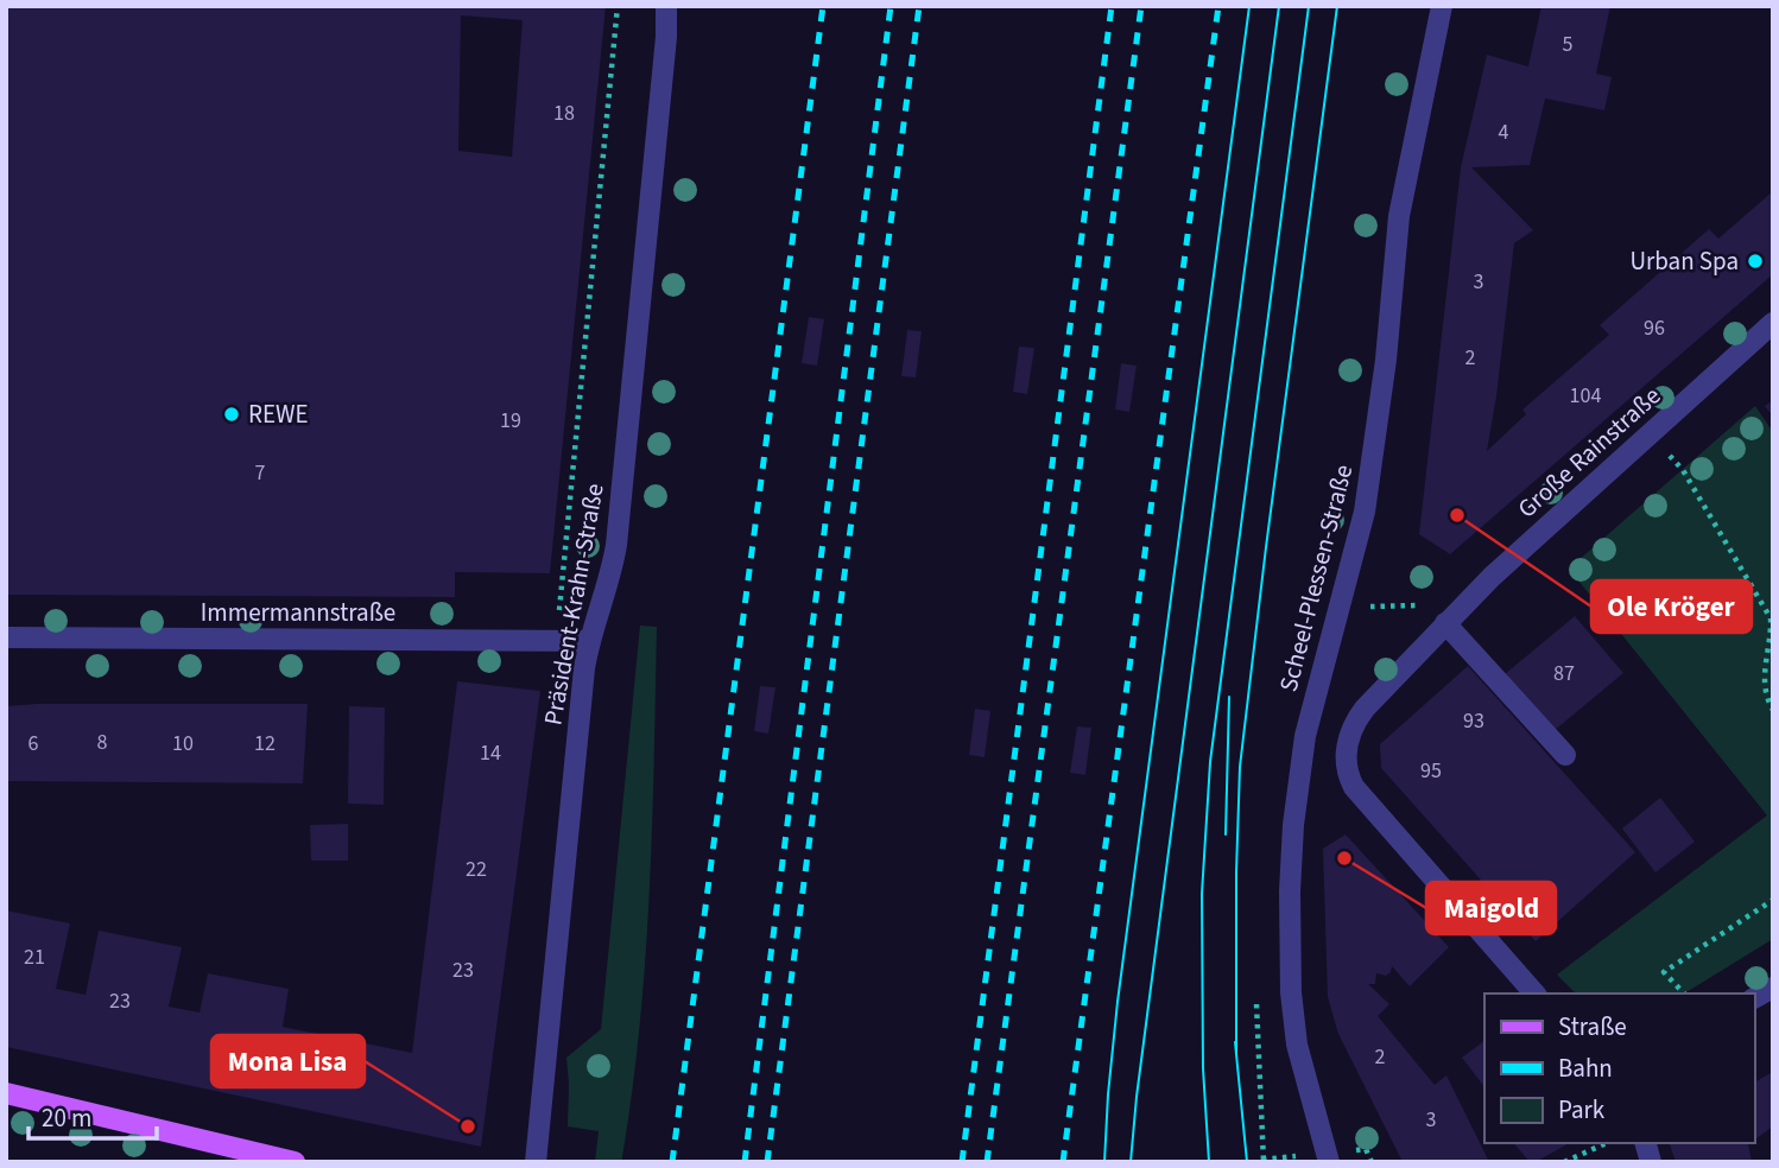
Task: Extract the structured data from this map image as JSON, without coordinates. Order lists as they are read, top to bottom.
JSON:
{
  "streets": {
    "street": [
      "Große Rainstraße",
      "Scheel-Plessen-Straße",
      "Präsident-Krahn-Straße",
      "Immermannstraße"
    ]
  },
  "crossings": [
    ["Präsident-Krahn-Straße", "Immermannstraße"]
  ],
  "places": [
    "Urban Spa",
    "REWE",
    "Ole Kröger",
    "Maigold",
    "Mona Lisa"
  ],
  "house_numbers": [
    "5",
    "18",
    "4",
    "3",
    "96",
    "2",
    "104",
    "19",
    "7",
    "87",
    "93",
    "8",
    "6",
    "10",
    "12",
    "14",
    "95",
    "22",
    "21",
    "23",
    "23",
    "2",
    "3"
  ],
  "legend": ["Straße", "Bahn", "Park"],
  "scale_bar": "20 m"
}
